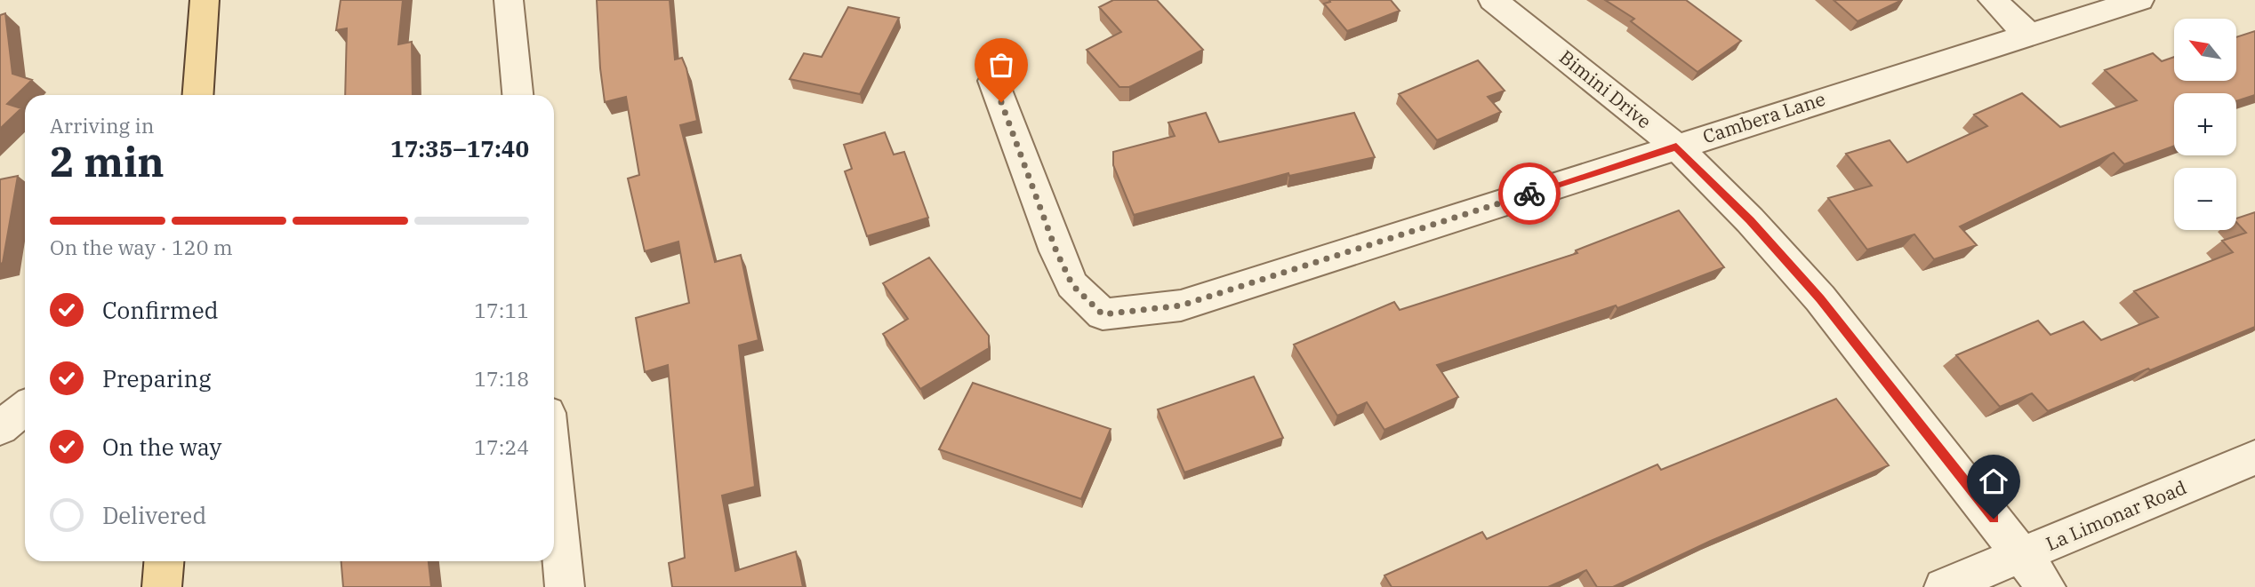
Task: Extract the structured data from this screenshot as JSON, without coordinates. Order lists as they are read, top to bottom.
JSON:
{
  "streets": {
    "street": ["Bimini Drive", "Cambera Lane", "La Limonar Road"]
  },
  "crossings": [
    ["Bimini Drive", "Cambera Lane"],
    ["Bimini Drive", "La Limonar Road"]
  ],
  "north": "top left",
  "page": {
    "map_buttons": ["+", "−"],
    "heading": ["2 min", "Arriving in", "17:35–17:40"],
    "bar": "On the way · 120 m",
    "list": [
      ["Confirmed", "17:11"],
      ["Preparing", "17:18"],
      ["On the way", "17:24"],
      "Delivered"
    ]
  }
}
